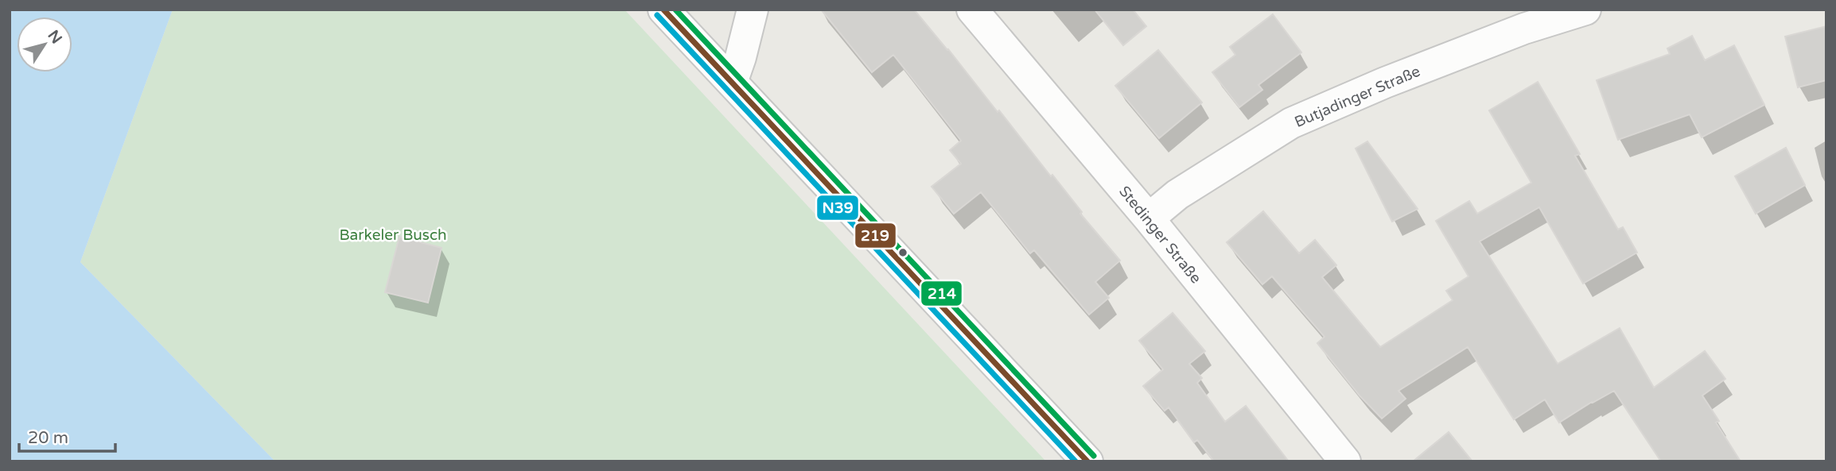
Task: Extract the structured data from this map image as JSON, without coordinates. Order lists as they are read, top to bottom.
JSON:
{
  "streets": {
    "street": ["Butjadinger Straße", "Stedinger Straße"]
  },
  "crossings": [
    ["Butjadinger Straße", "Stedinger Straße"]
  ],
  "parks": ["Barkeler Busch"],
  "lines": ["transit line 219", "transit line 214", "transit line N39"],
  "scale_bar": "20 m",
  "north": "top right"
}
